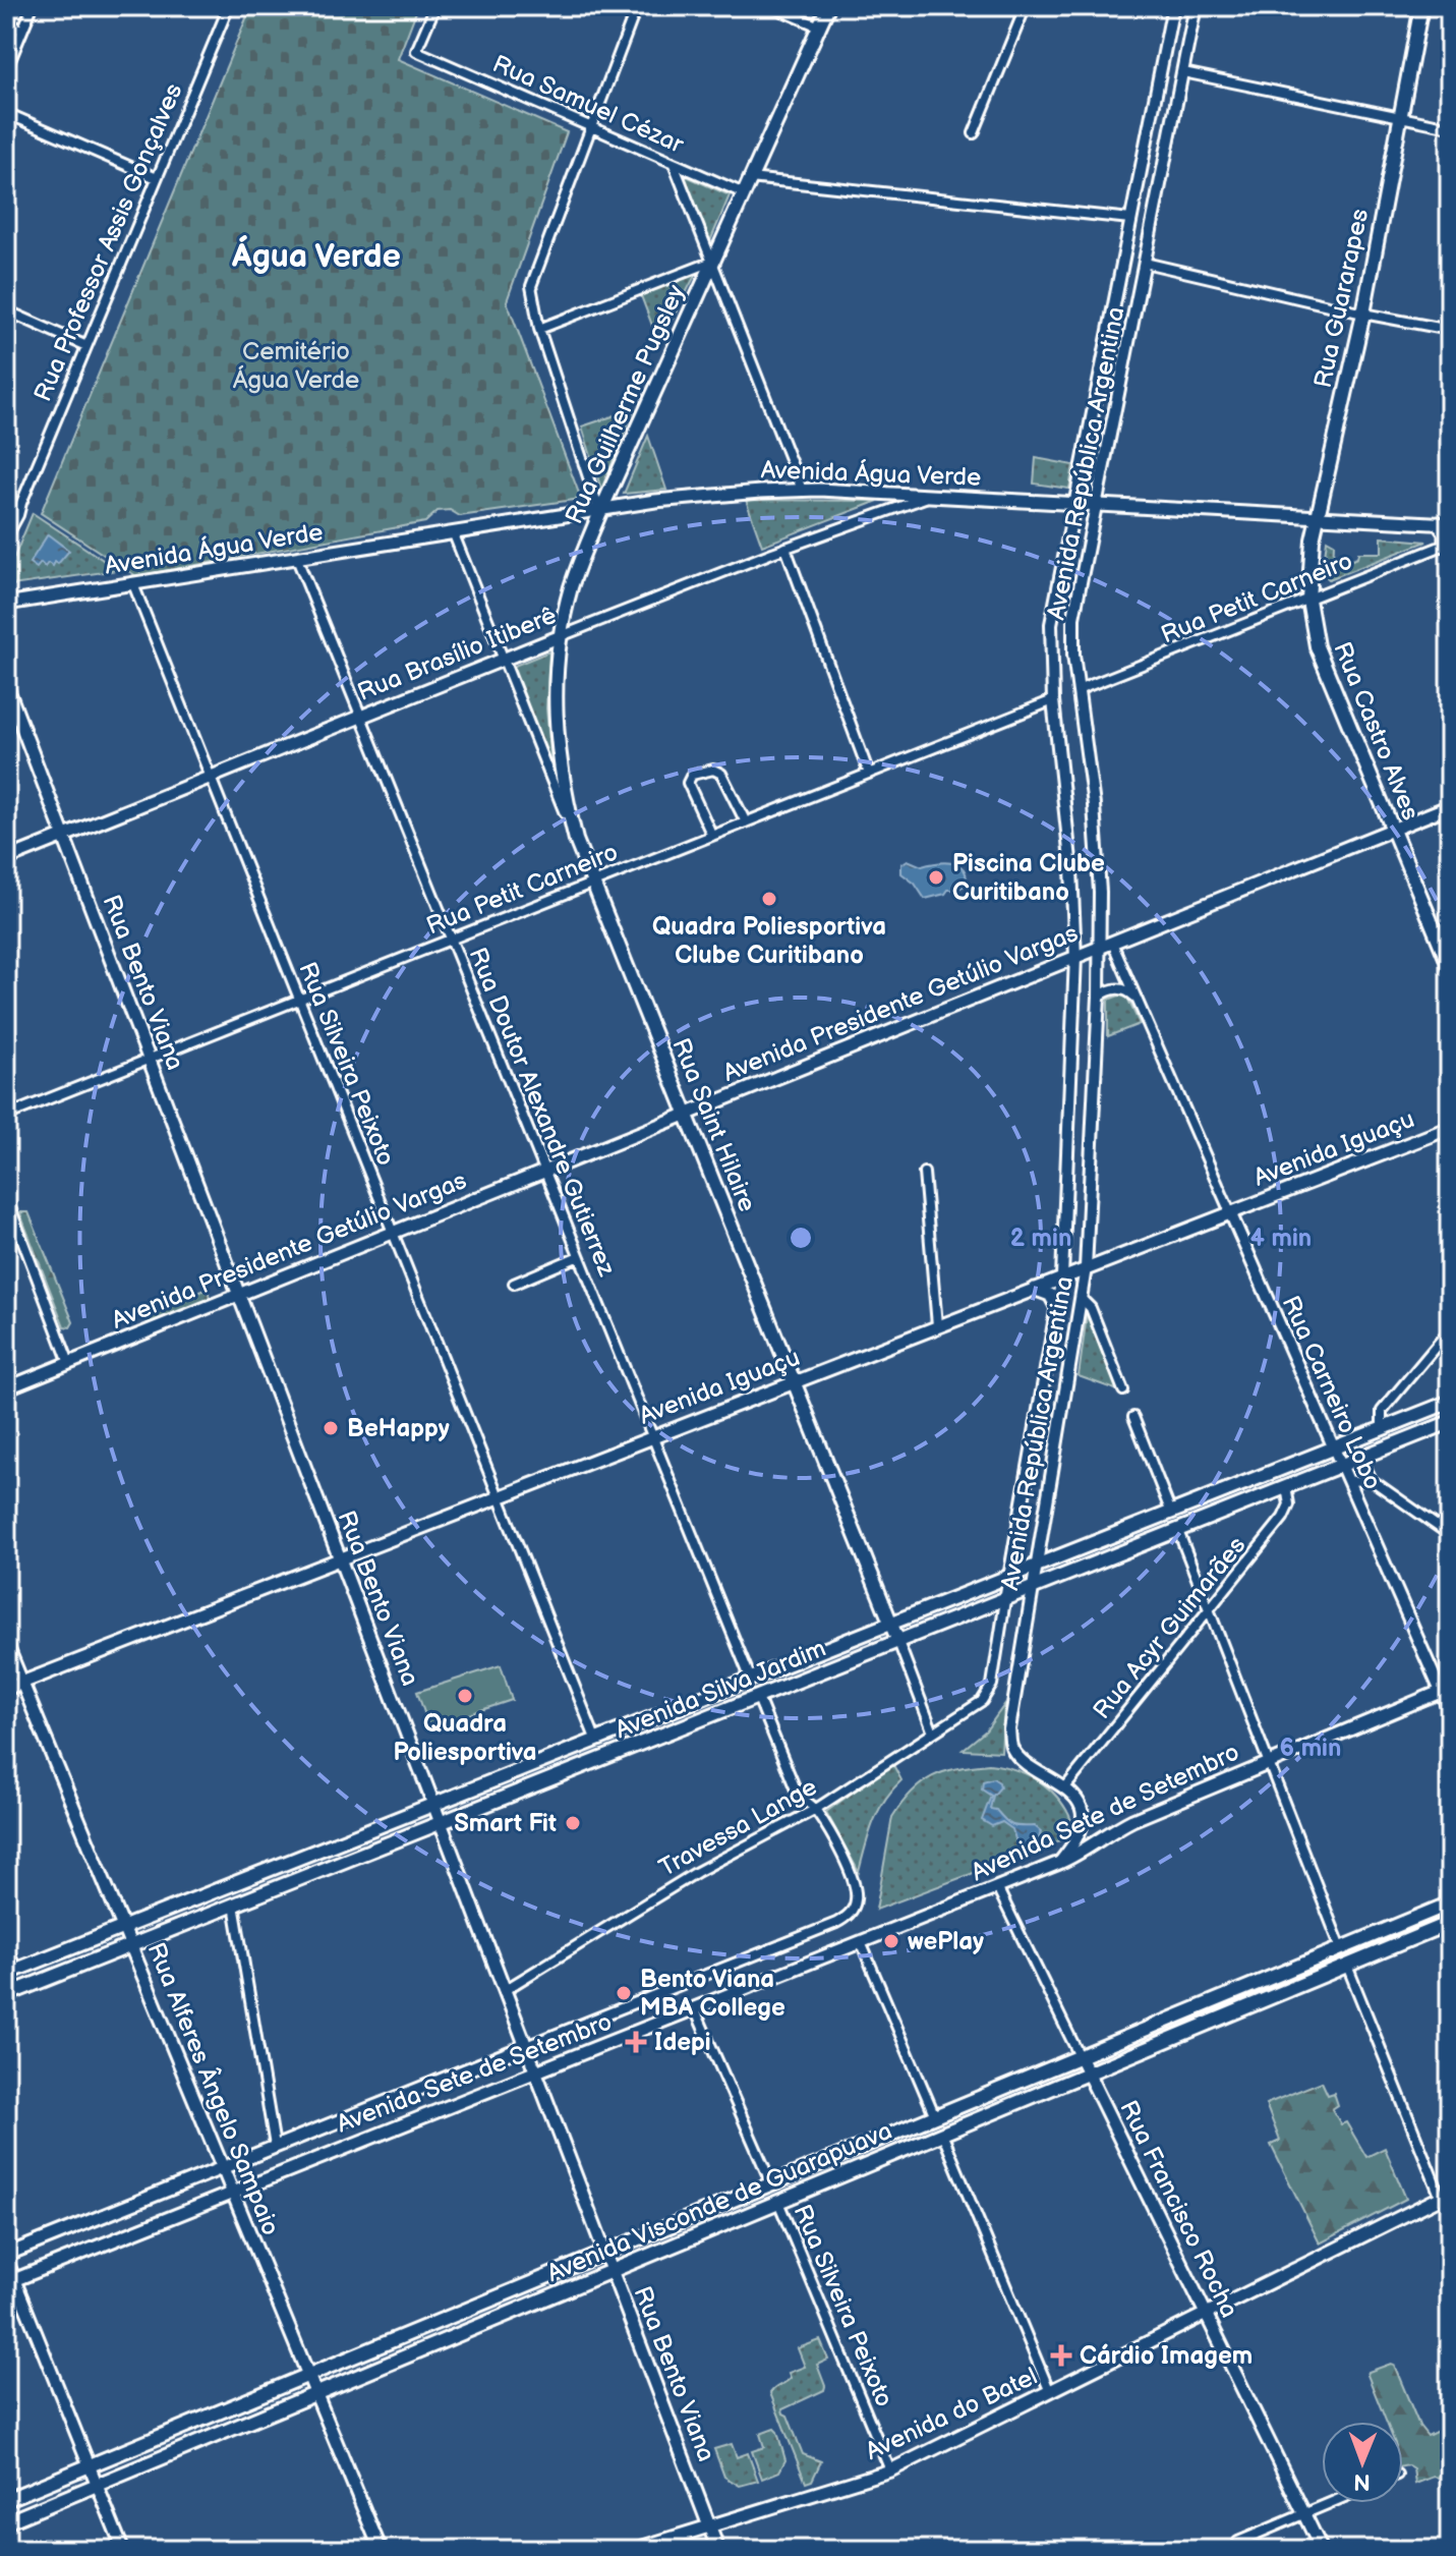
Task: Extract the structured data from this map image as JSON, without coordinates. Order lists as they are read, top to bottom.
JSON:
{
  "streets": {
    "main road": [
      "Rua Guararapes",
      "Rua Guilherme Pugsley",
      "Avenida Água Verde",
      "Rua Brasílio Itiberê",
      "Rua Castro Alves",
      "Rua Bento Viana",
      "Avenida Presidente Getúlio Vargas",
      "Rua Saint Hilaire",
      "Avenida Iguaçu",
      "Avenida Silva Jardim",
      "Avenida Sete de Setembro",
      "Rua Alferes Ângelo Sampaio",
      "Avenida Visconde de Guarapuava",
      "Rua Francisco Rocha",
      "Avenida do Batel"
    ],
    "street": [
      "Rua Samuel Cézar",
      "Rua Professor Assis Gonçalves",
      "Avenida República Argentina",
      "Rua Petit Carneiro",
      "Rua Silveira Peixoto",
      "Rua Doutor Alexandre Gutierrez",
      "Rua Carneiro Lobo",
      "Rua Acyr Guimarães",
      "Travessa Lange"
    ]
  },
  "crossings": [
    ["Rua Samuel Cézar", "Rua Guilherme Pugsley"],
    ["Rua Guararapes", "Avenida Água Verde"],
    ["Rua Guararapes", "Rua Petit Carneiro"],
    ["Rua Guararapes", "Rua Castro Alves"],
    ["Rua Guilherme Pugsley", "Avenida Água Verde"],
    ["Rua Guilherme Pugsley", "Rua Brasílio Itiberê"],
    ["Rua Guilherme Pugsley", "Rua Saint Hilaire"],
    ["Avenida República Argentina", "Avenida Água Verde"],
    ["Avenida República Argentina", "Rua Petit Carneiro"],
    ["Avenida República Argentina", "Avenida Presidente Getúlio Vargas"],
    ["Avenida República Argentina", "Avenida Iguaçu"],
    ["Avenida República Argentina", "Rua Acyr Guimarães"],
    ["Avenida República Argentina", "Avenida Silva Jardim"],
    ["Avenida República Argentina", "Travessa Lange"],
    ["Avenida Água Verde", "Rua Brasílio Itiberê"],
    ["Avenida Água Verde", "Rua Silveira Peixoto"],
    ["Avenida Água Verde", "Rua Doutor Alexandre Gutierrez"],
    ["Avenida Água Verde", "Rua Saint Hilaire"],
    ["Rua Petit Carneiro", "Rua Castro Alves"],
    ["Rua Petit Carneiro", "Rua Bento Viana"],
    ["Rua Petit Carneiro", "Rua Silveira Peixoto"],
    ["Rua Petit Carneiro", "Rua Doutor Alexandre Gutierrez"],
    ["Rua Petit Carneiro", "Rua Saint Hilaire"],
    ["Rua Brasílio Itiberê", "Rua Bento Viana"],
    ["Rua Brasílio Itiberê", "Rua Silveira Peixoto"],
    ["Rua Brasílio Itiberê", "Rua Doutor Alexandre Gutierrez"],
    ["Rua Brasílio Itiberê", "Rua Saint Hilaire"],
    ["Rua Castro Alves", "Avenida Presidente Getúlio Vargas"],
    ["Rua Bento Viana", "Avenida Presidente Getúlio Vargas"],
    ["Rua Bento Viana", "Avenida Iguaçu"],
    ["Rua Bento Viana", "Avenida Silva Jardim"],
    ["Rua Bento Viana", "Avenida Sete de Setembro"],
    ["Rua Bento Viana", "Travessa Lange"],
    ["Rua Bento Viana", "Avenida Visconde de Guarapuava"],
    ["Rua Bento Viana", "Avenida do Batel"],
    ["Avenida Presidente Getúlio Vargas", "Rua Silveira Peixoto"],
    ["Avenida Presidente Getúlio Vargas", "Rua Doutor Alexandre Gutierrez"],
    ["Avenida Presidente Getúlio Vargas", "Rua Saint Hilaire"],
    ["Avenida Presidente Getúlio Vargas", "Rua Carneiro Lobo"],
    ["Rua Silveira Peixoto", "Avenida Iguaçu"],
    ["Rua Silveira Peixoto", "Avenida Silva Jardim"],
    ["Rua Silveira Peixoto", "Avenida Sete de Setembro"],
    ["Rua Silveira Peixoto", "Avenida Visconde de Guarapuava"],
    ["Rua Silveira Peixoto", "Avenida do Batel"],
    ["Rua Doutor Alexandre Gutierrez", "Avenida Iguaçu"],
    ["Rua Doutor Alexandre Gutierrez", "Avenida Silva Jardim"],
    ["Rua Saint Hilaire", "Avenida Iguaçu"],
    ["Rua Saint Hilaire", "Avenida Silva Jardim"],
    ["Rua Saint Hilaire", "Travessa Lange"],
    ["Avenida Iguaçu", "Rua Carneiro Lobo"],
    ["Avenida Iguaçu", "Rua Alferes Ângelo Sampaio"],
    ["Rua Carneiro Lobo", "Avenida Silva Jardim"],
    ["Rua Carneiro Lobo", "Avenida Sete de Setembro"],
    ["Rua Acyr Guimarães", "Avenida Silva Jardim"],
    ["Avenida Silva Jardim", "Rua Alferes Ângelo Sampaio"],
    ["Avenida Sete de Setembro", "Travessa Lange"],
    ["Avenida Sete de Setembro", "Rua Alferes Ângelo Sampaio"],
    ["Avenida Sete de Setembro", "Rua Francisco Rocha"],
    ["Rua Alferes Ângelo Sampaio", "Avenida Visconde de Guarapuava"],
    ["Avenida Visconde de Guarapuava", "Rua Francisco Rocha"],
    ["Rua Francisco Rocha", "Avenida do Batel"]
  ],
  "districts": ["Água Verde"],
  "parks": ["Cemitério Água Verde"],
  "places": {
    "other": [
      "Piscina Clube Curitibano",
      "Quadra Poliesportiva Clube Curitibano",
      "BeHappy",
      "Quadra Poliesportiva",
      "Smart Fit",
      "wePlay",
      "Bento Viana MBA College"
    ],
    "health": ["Idepi", "Cárdio Imagem"]
  },
  "north": "bottom",
  "rings": ["2 min", "4 min", "6 min"]
}
